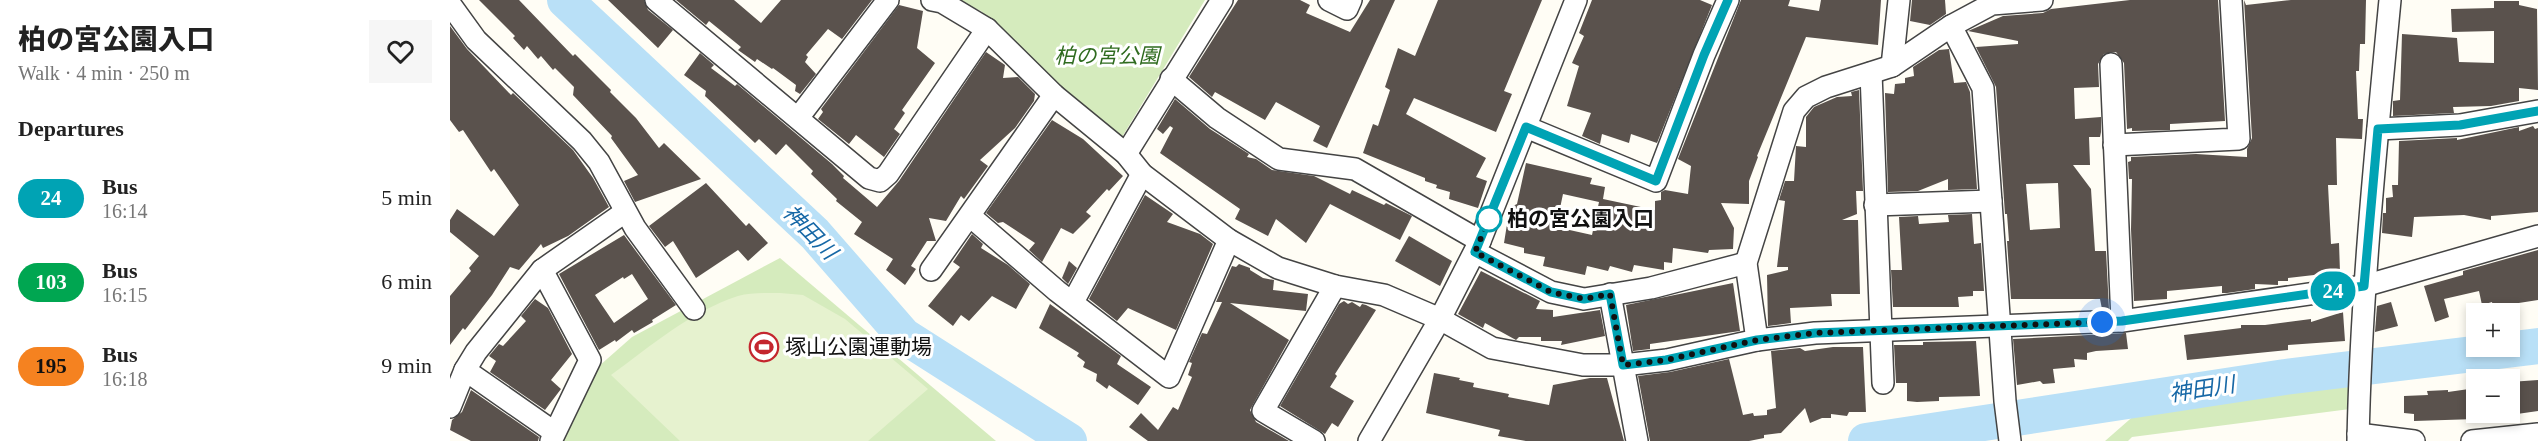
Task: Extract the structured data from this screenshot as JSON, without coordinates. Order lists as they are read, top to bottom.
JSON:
{
  "water": ["神田川"],
  "parks": ["柏の宮公園"],
  "places": {
    "other": ["柏の宮公園入口"],
    "sports": ["塚山公園運動場"]
  },
  "lines": ["bus line 24"],
  "page": {
    "heading": [
      ["柏の宮公園入口", "Walk · 4 min · 250 m"],
      "Departures"
    ],
    "on_map": "24",
    "list": [
      {
        "mark": "24",
        "name": "Bus",
        "note": "16:14",
        "value": "5 min"
      },
      {
        "mark": "103",
        "name": "Bus",
        "note": "16:15",
        "value": "6 min"
      },
      {
        "mark": "195",
        "name": "Bus",
        "note": "16:18",
        "value": "9 min"
      }
    ],
    "map_buttons": ["+", "−"]
  }
}
